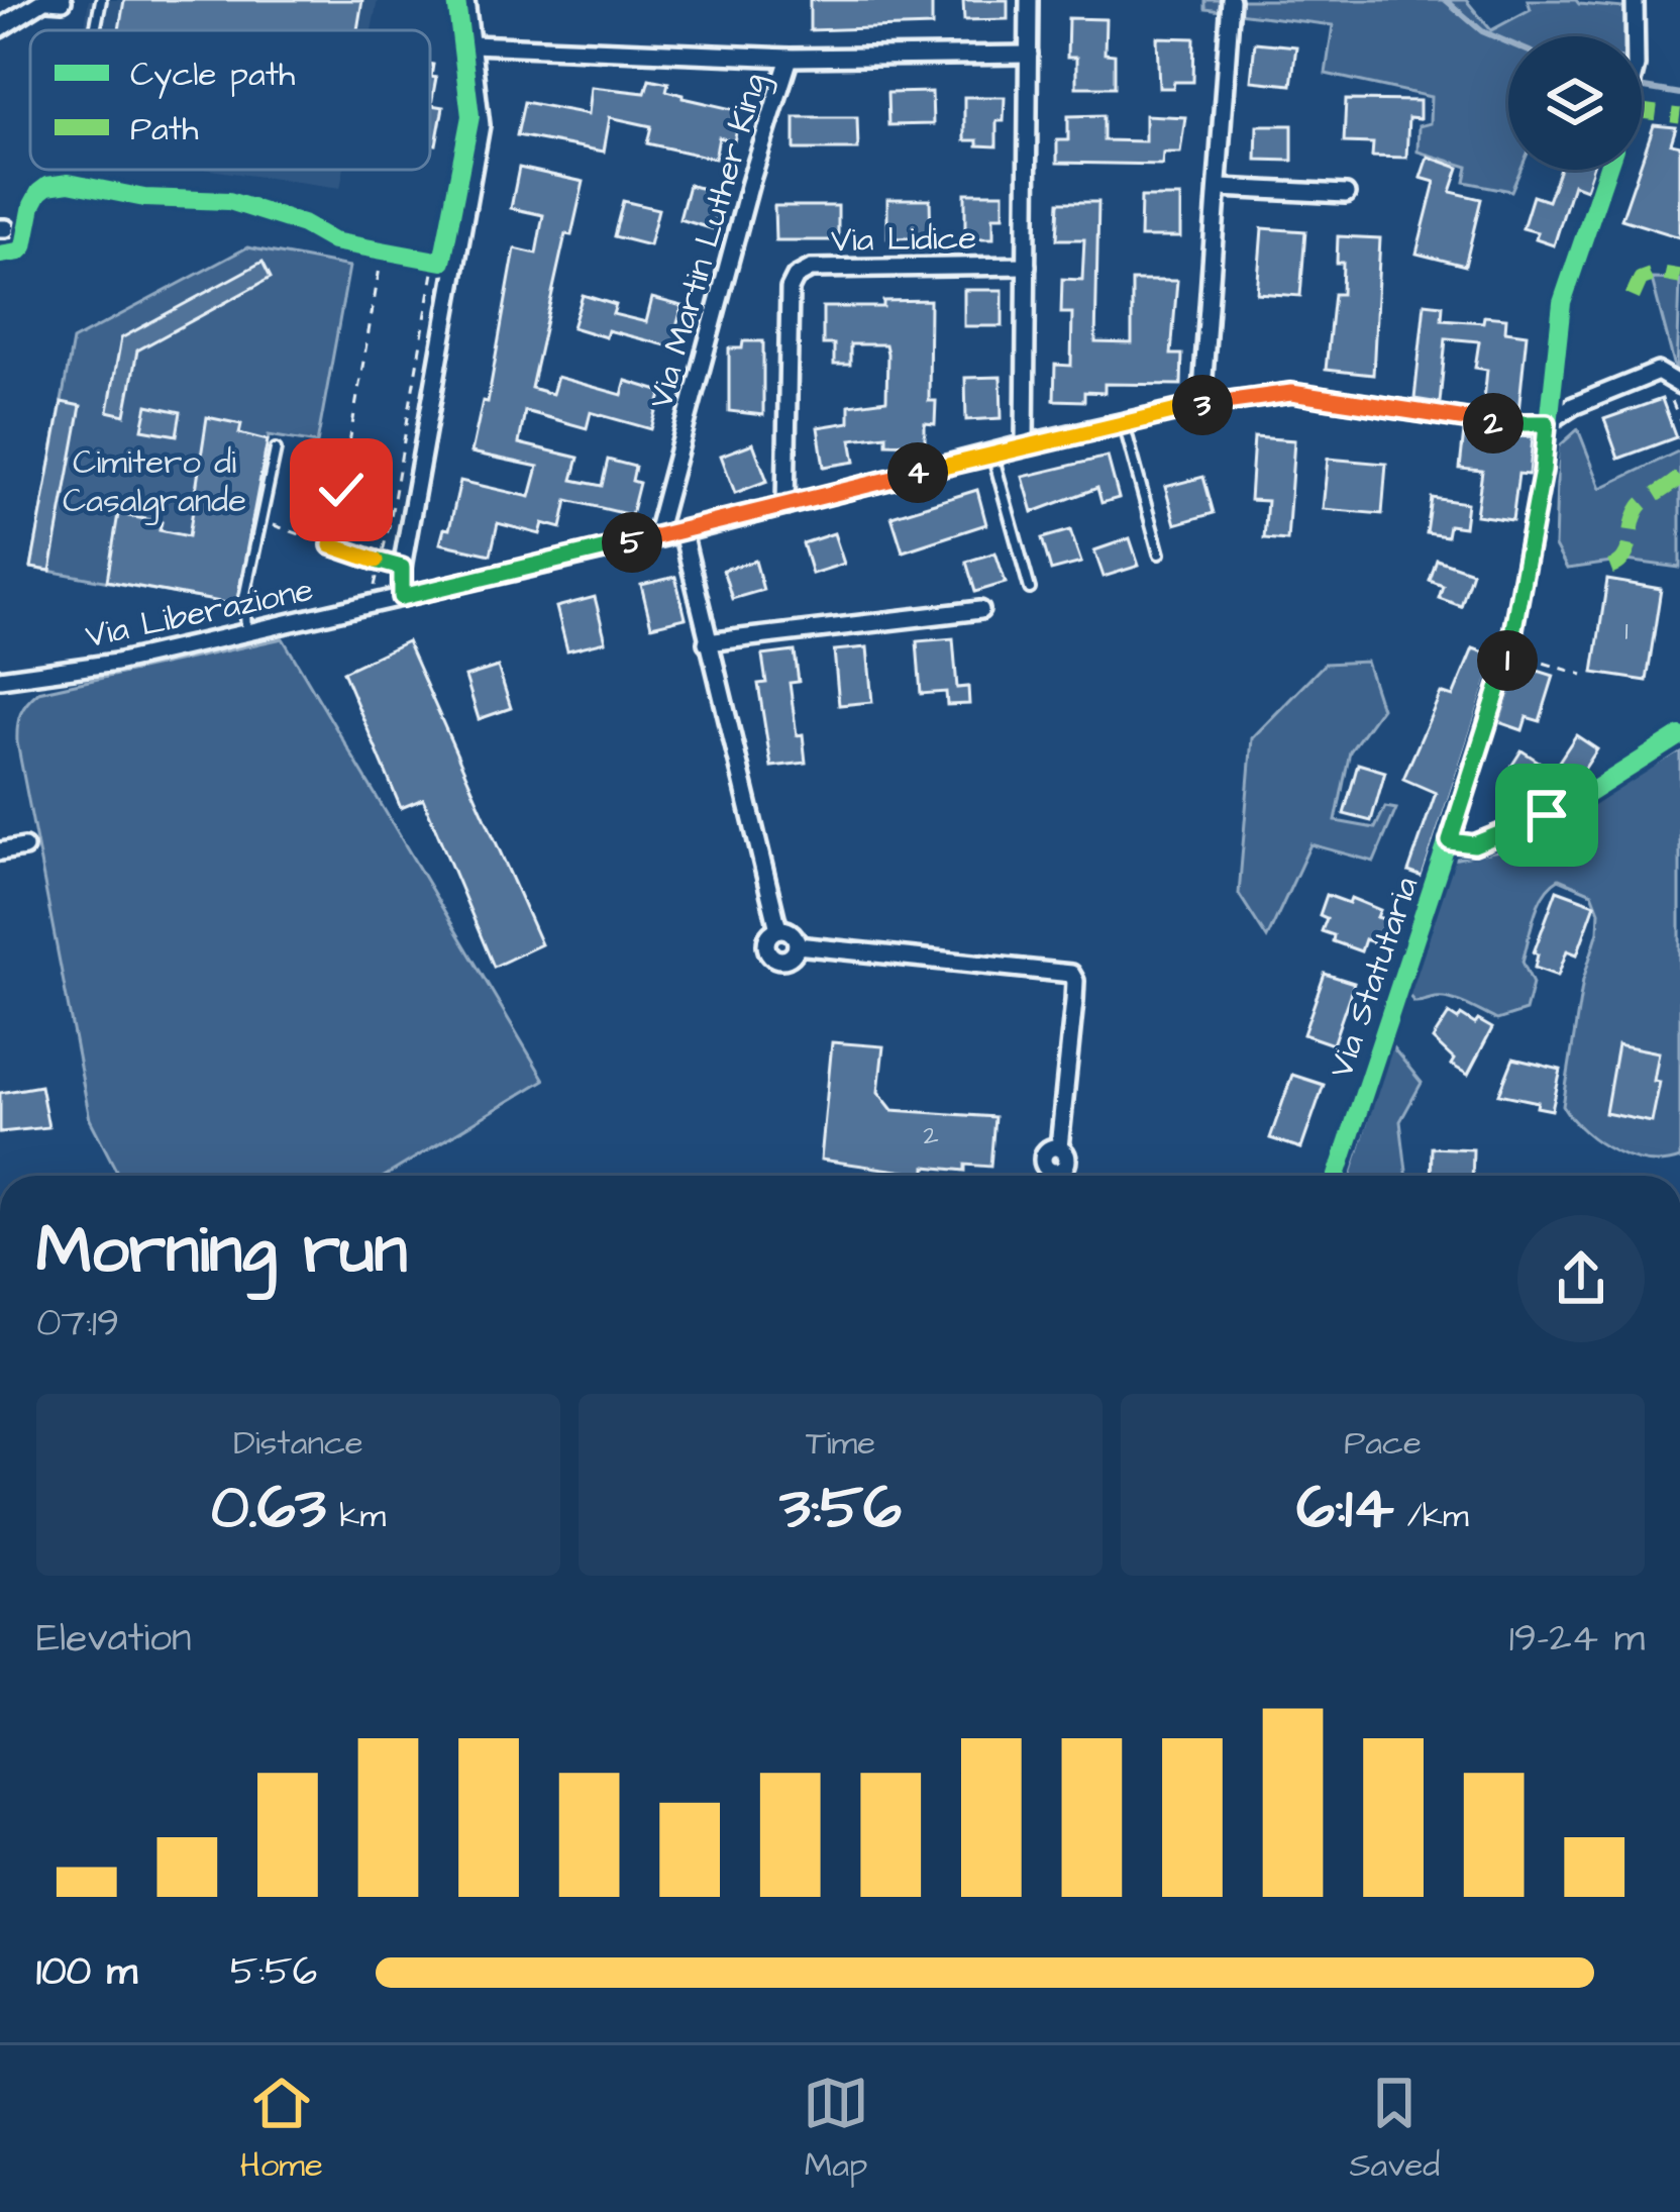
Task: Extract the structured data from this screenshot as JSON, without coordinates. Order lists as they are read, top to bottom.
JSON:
{
  "streets": {
    "street": [
      "Via Lidice",
      "Via Martin Luther King",
      "Via Liberazione",
      "Via Statutaria"
    ]
  },
  "crossings": [
    ["Via Lidice", "Via Liberazione"],
    ["Via Martin Luther King", "Via Liberazione"],
    ["Via Liberazione", "Via Statutaria"]
  ],
  "parks": ["Cimitero di Casalgrande"],
  "house_numbers": ["1", "2"],
  "legend": ["Cycle path", "Path"],
  "page": {
    "pins": [
      "3",
      "2",
      "4",
      "5",
      "1"
    ],
    "heading": ["Morning run", "07:19"],
    "stats": [
      ["Distance", "0.63 km"],
      ["Time", "3:56"],
      ["Pace", "6:14 /km"]
    ],
    "chart": ["Elevation", "19–24 m"],
    "list": [
      {
        "name": "100 m",
        "note": "5:56"
      }
    ],
    "tabs": ["Home", "Map", "Saved"]
  }
}
